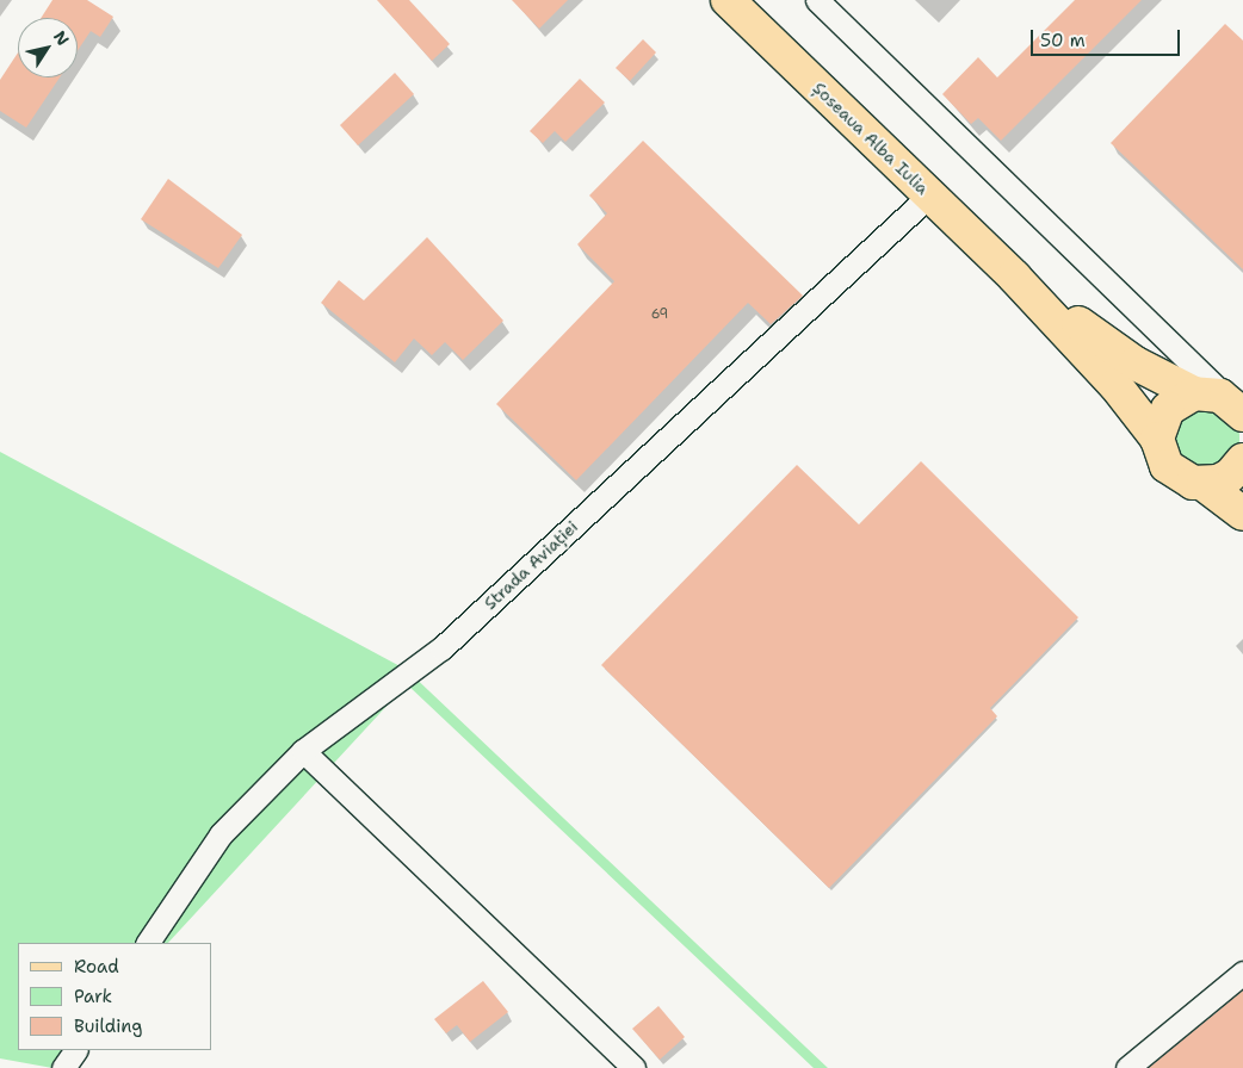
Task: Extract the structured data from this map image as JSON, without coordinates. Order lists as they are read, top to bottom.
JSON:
{
  "streets": {
    "main road": ["Șoseaua Alba Iulia"],
    "street": ["Strada Aviației"]
  },
  "crossings": [
    ["Șoseaua Alba Iulia", "Strada Aviației"]
  ],
  "house_numbers": ["69"],
  "legend": ["Road", "Park", "Building"],
  "scale_bar": "50 m",
  "north": "top right"
}
